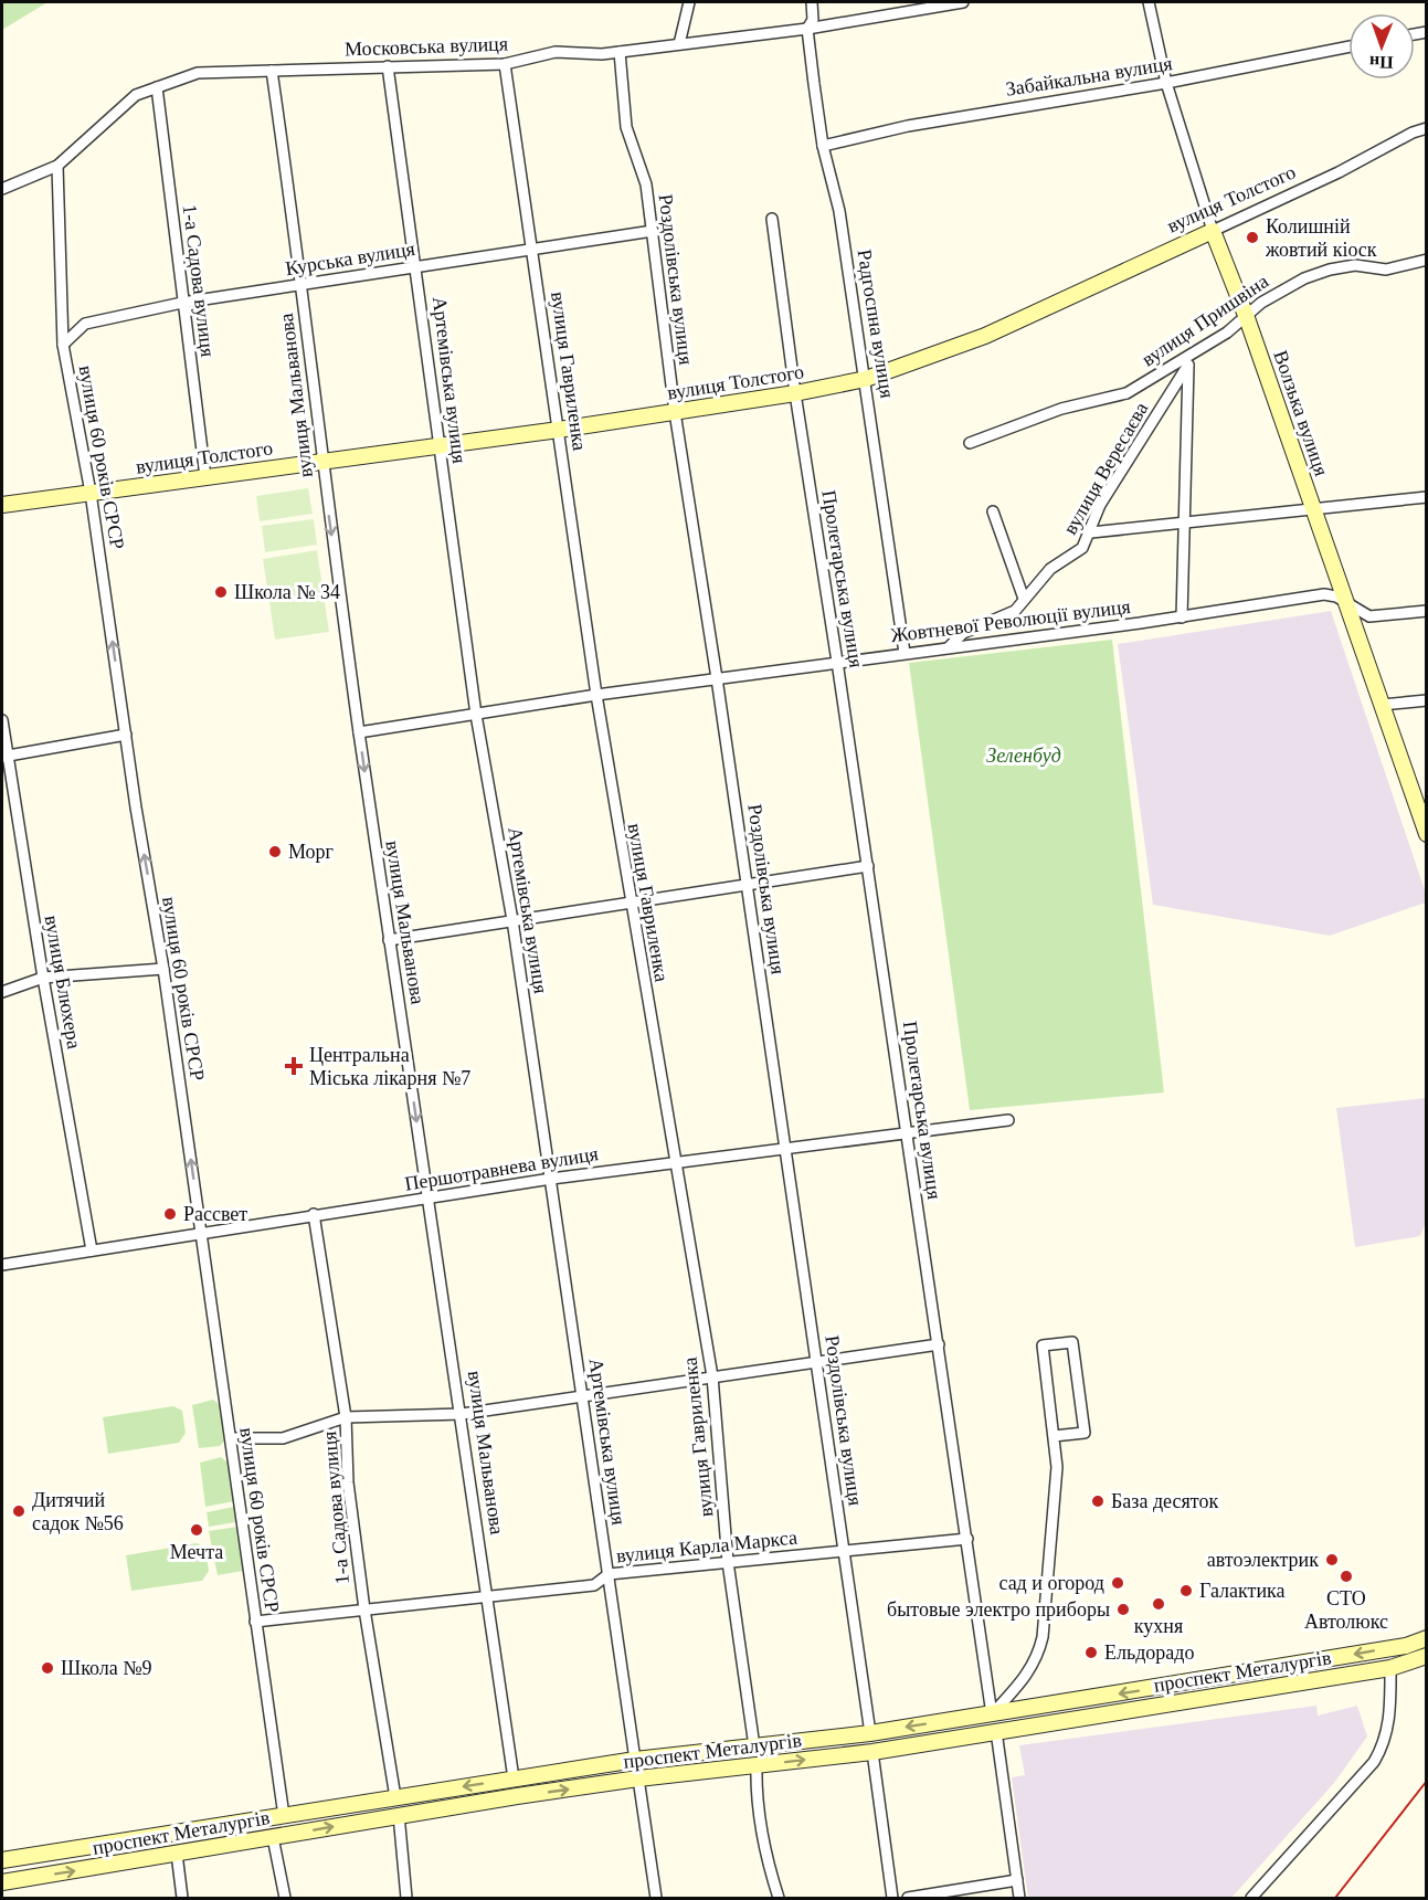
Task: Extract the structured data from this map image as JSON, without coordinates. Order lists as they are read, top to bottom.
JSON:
{
  "streets": {
    "street": [
      "Московська вулиця",
      "Забайкальна вулиця",
      "вулиця Толстого",
      "Курська вулиця",
      "Роздолівська вулиця",
      "1-а Садова вулиця",
      "вулиця Пришвіна",
      "Радгоспна вулиця",
      "вулиця Гавриленка",
      "Артемівська вулиця",
      "вулиця Мальванова",
      "Волзька вулиця",
      "вулиця 60 років СРСР",
      "вулиця Вересаєва",
      "Пролетарська вулиця",
      "Жовтневої Революції вулиця",
      "вулиця Блюхера",
      "Першотравнева вулиця",
      "вулиця Карла Маркса",
      "проспект Металургів"
    ]
  },
  "crossings": [
    ["Московська вулиця", "Роздолівська вулиця"],
    ["Московська вулиця", "1-а Садова вулиця"],
    ["Московська вулиця", "Радгоспна вулиця"],
    ["Московська вулиця", "вулиця Гавриленка"],
    ["Московська вулиця", "Артемівська вулиця"],
    ["Московська вулиця", "вулиця Мальванова"],
    ["Московська вулиця", "вулиця 60 років СРСР"],
    ["Забайкальна вулиця", "Радгоспна вулиця"],
    ["Забайкальна вулиця", "Волзька вулиця"],
    ["вулиця Толстого", "Роздолівська вулиця"],
    ["вулиця Толстого", "1-а Садова вулиця"],
    ["вулиця Толстого", "Радгоспна вулиця"],
    ["вулиця Толстого", "вулиця Гавриленка"],
    ["вулиця Толстого", "Артемівська вулиця"],
    ["вулиця Толстого", "вулиця Мальванова"],
    ["вулиця Толстого", "Волзька вулиця"],
    ["вулиця Толстого", "вулиця 60 років СРСР"],
    ["вулиця Толстого", "Пролетарська вулиця"],
    ["Курська вулиця", "Роздолівська вулиця"],
    ["Курська вулиця", "1-а Садова вулиця"],
    ["Курська вулиця", "вулиця Гавриленка"],
    ["Курська вулиця", "Артемівська вулиця"],
    ["Курська вулиця", "вулиця Мальванова"],
    ["Курська вулиця", "вулиця 60 років СРСР"],
    ["Роздолівська вулиця", "Жовтневої Революції вулиця"],
    ["Роздолівська вулиця", "Першотравнева вулиця"],
    ["Роздолівська вулиця", "вулиця Карла Маркса"],
    ["Роздолівська вулиця", "проспект Металургів"],
    ["1-а Садова вулиця", "Першотравнева вулиця"],
    ["1-а Садова вулиця", "вулиця Карла Маркса"],
    ["1-а Садова вулиця", "проспект Металургів"],
    ["вулиця Пришвіна", "Волзька вулиця"],
    ["вулиця Пришвіна", "вулиця Вересаєва"],
    ["Радгоспна вулиця", "Жовтневої Революції вулиця"],
    ["вулиця Гавриленка", "Жовтневої Революції вулиця"],
    ["вулиця Гавриленка", "Першотравнева вулиця"],
    ["вулиця Гавриленка", "вулиця Карла Маркса"],
    ["вулиця Гавриленка", "проспект Металургів"],
    ["Артемівська вулиця", "Жовтневої Революції вулиця"],
    ["Артемівська вулиця", "Першотравнева вулиця"],
    ["Артемівська вулиця", "вулиця Карла Маркса"],
    ["Артемівська вулиця", "проспект Металургів"],
    ["вулиця Мальванова", "Жовтневої Революції вулиця"],
    ["вулиця Мальванова", "Першотравнева вулиця"],
    ["вулиця Мальванова", "вулиця Карла Маркса"],
    ["вулиця Мальванова", "проспект Металургів"],
    ["Волзька вулиця", "Жовтневої Революції вулиця"],
    ["вулиця 60 років СРСР", "Першотравнева вулиця"],
    ["вулиця 60 років СРСР", "вулиця Карла Маркса"],
    ["вулиця 60 років СРСР", "проспект Металургів"],
    ["вулиця Вересаєва", "Жовтневої Революції вулиця"],
    ["Пролетарська вулиця", "Жовтневої Революції вулиця"],
    ["Пролетарська вулиця", "Першотравнева вулиця"],
    ["Пролетарська вулиця", "вулиця Карла Маркса"],
    ["Пролетарська вулиця", "проспект Металургів"],
    ["вулиця Блюхера", "Першотравнева вулиця"]
  ],
  "one_way": ["вулиця Мальванова", "вулиця 60 років СРСР"],
  "parks": ["Зеленбуд"],
  "places": {
    "other": [
      "Колишній жовтий кіоск",
      "Школа № 34",
      "Морг",
      "Рассвет",
      "База десяток",
      "Дитячий садок №56",
      "Мечта",
      "автоэлектрик",
      "СТО Автолюкс",
      "сад и огород",
      "Галактика",
      "кухня",
      "бытовые электро приборы",
      "Ельдорадо",
      "Школа №9"
    ],
    "health": ["Центральна Міська лікарня №7"]
  },
  "north": "bottom"
}
